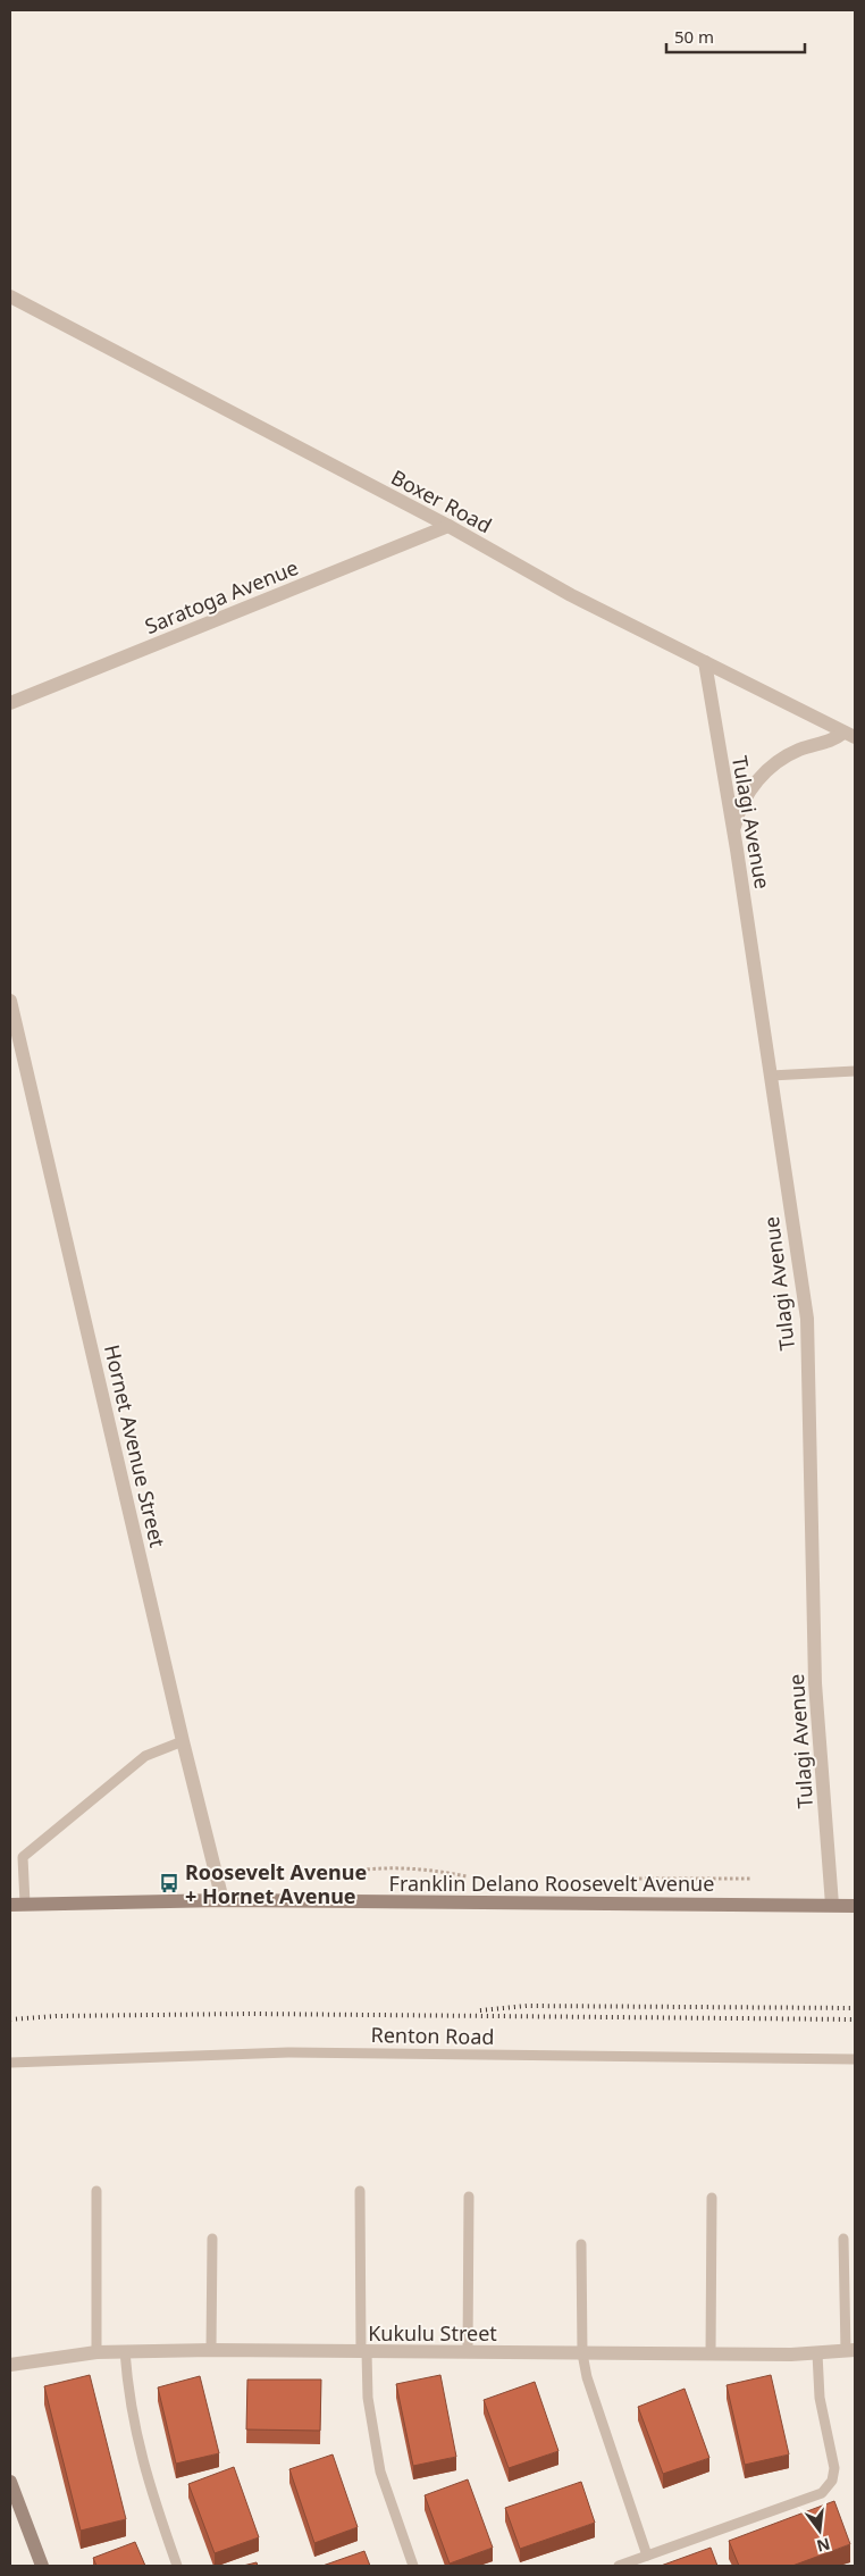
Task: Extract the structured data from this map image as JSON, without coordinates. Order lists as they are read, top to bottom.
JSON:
{
  "streets": {
    "main road": ["Franklin Delano Roosevelt Avenue"],
    "street": [
      "Boxer Road",
      "Saratoga Avenue",
      "Tulagi Avenue",
      "Hornet Avenue Street",
      "Kukulu Street"
    ],
    "lane": ["Renton Road"]
  },
  "crossings": [
    ["Boxer Road", "Saratoga Avenue"],
    ["Boxer Road", "Tulagi Avenue"],
    ["Tulagi Avenue", "Franklin Delano Roosevelt Avenue"],
    ["Hornet Avenue Street", "Franklin Delano Roosevelt Avenue"]
  ],
  "places": {
    "bus stop": ["Roosevelt Avenue + Hornet Avenue"]
  },
  "scale_bar": "50 m",
  "north": "bottom"
}
